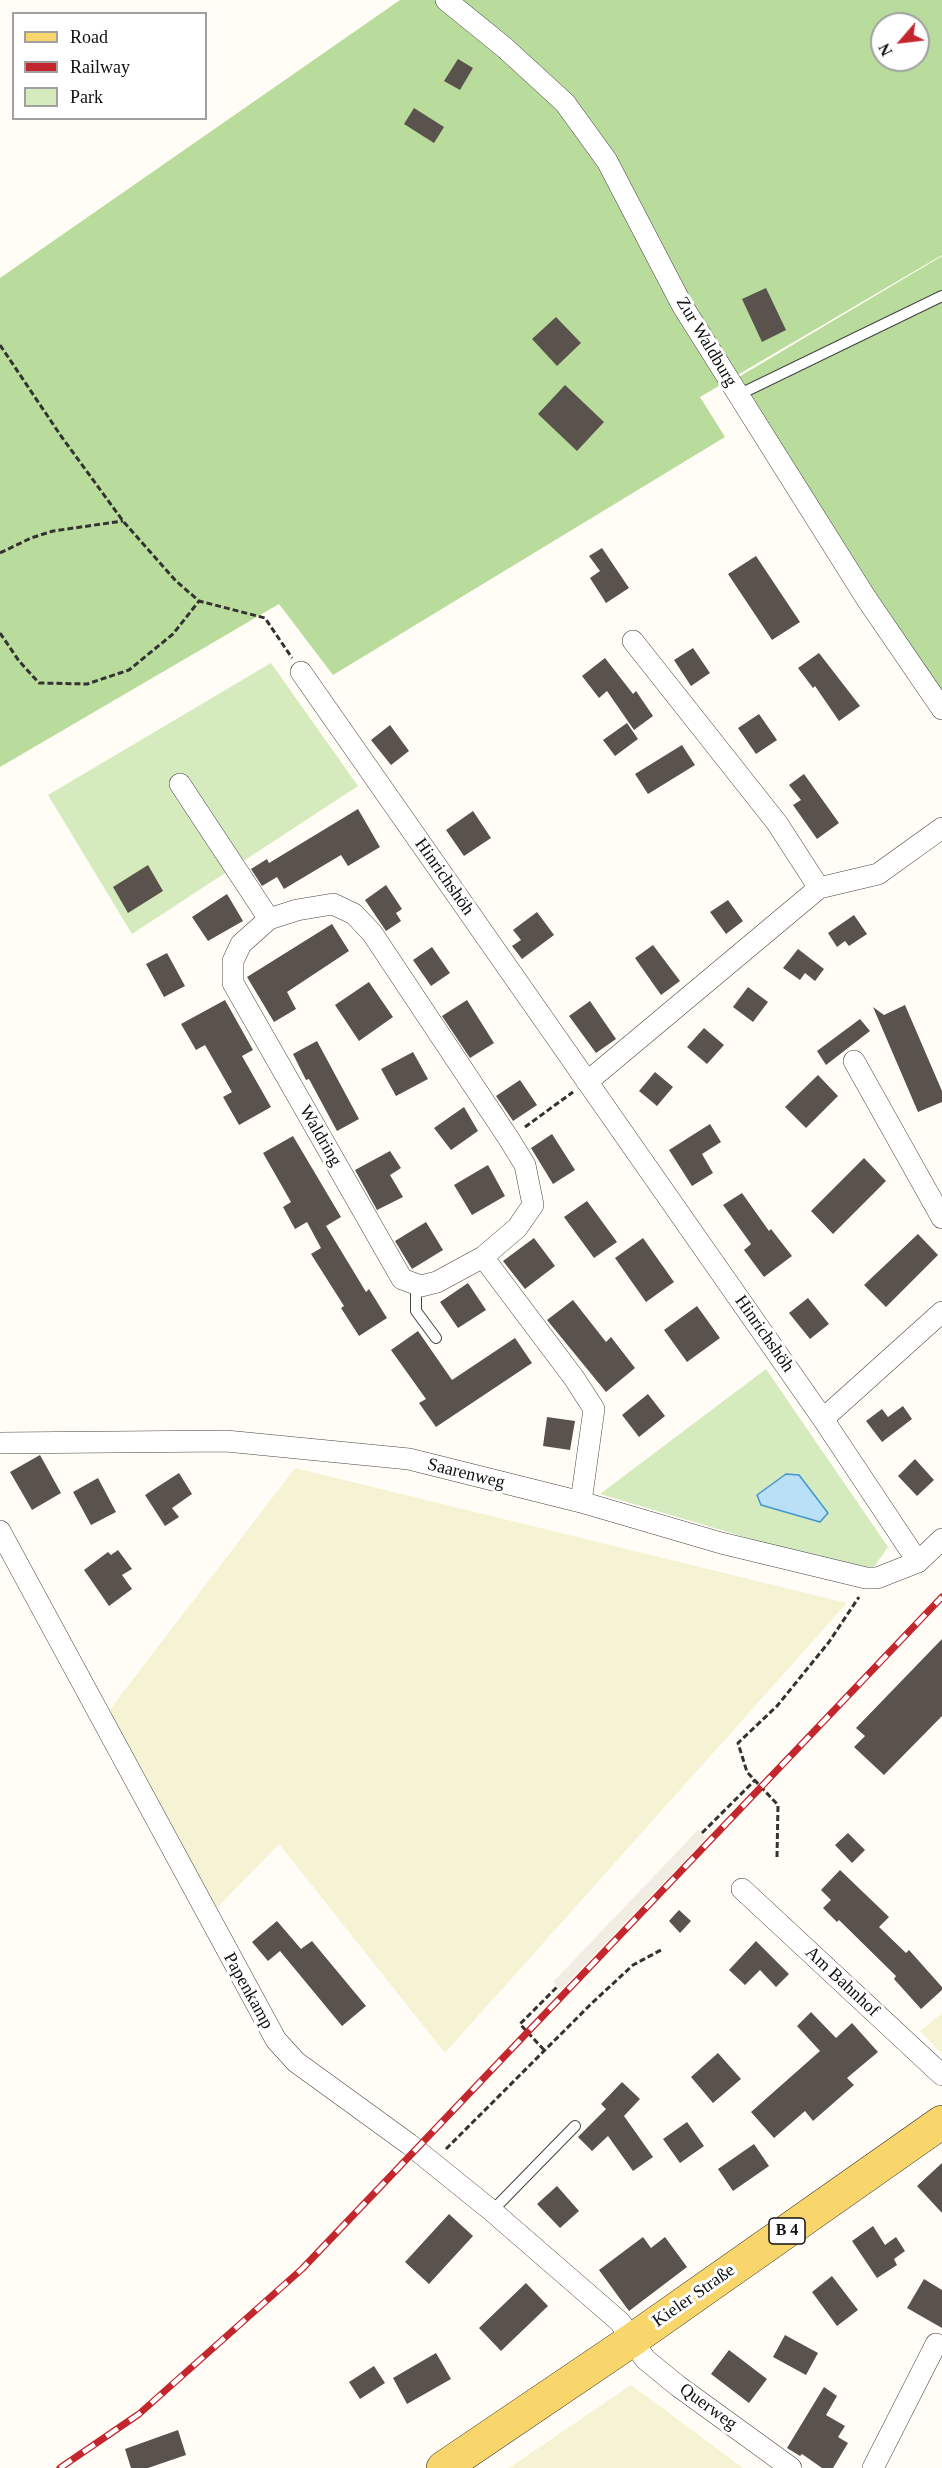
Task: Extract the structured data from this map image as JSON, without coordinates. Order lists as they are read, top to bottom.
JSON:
{
  "streets": {
    "main road": ["B 4", "Kieler Straße"],
    "street": [
      "Zur Waldburg",
      "Hinrichshöh",
      "Waldring",
      "Saarenweg",
      "Am Bahnhof",
      "Papenkamp",
      "Querweg"
    ]
  },
  "crossings": [
    ["Hinrichshöh", "Saarenweg"],
    ["Papenkamp", "Kieler Straße"],
    ["Papenkamp", "Querweg"],
    ["Kieler Straße", "Querweg"]
  ],
  "legend": ["Road", "Railway", "Park"],
  "north": "bottom left"
}
